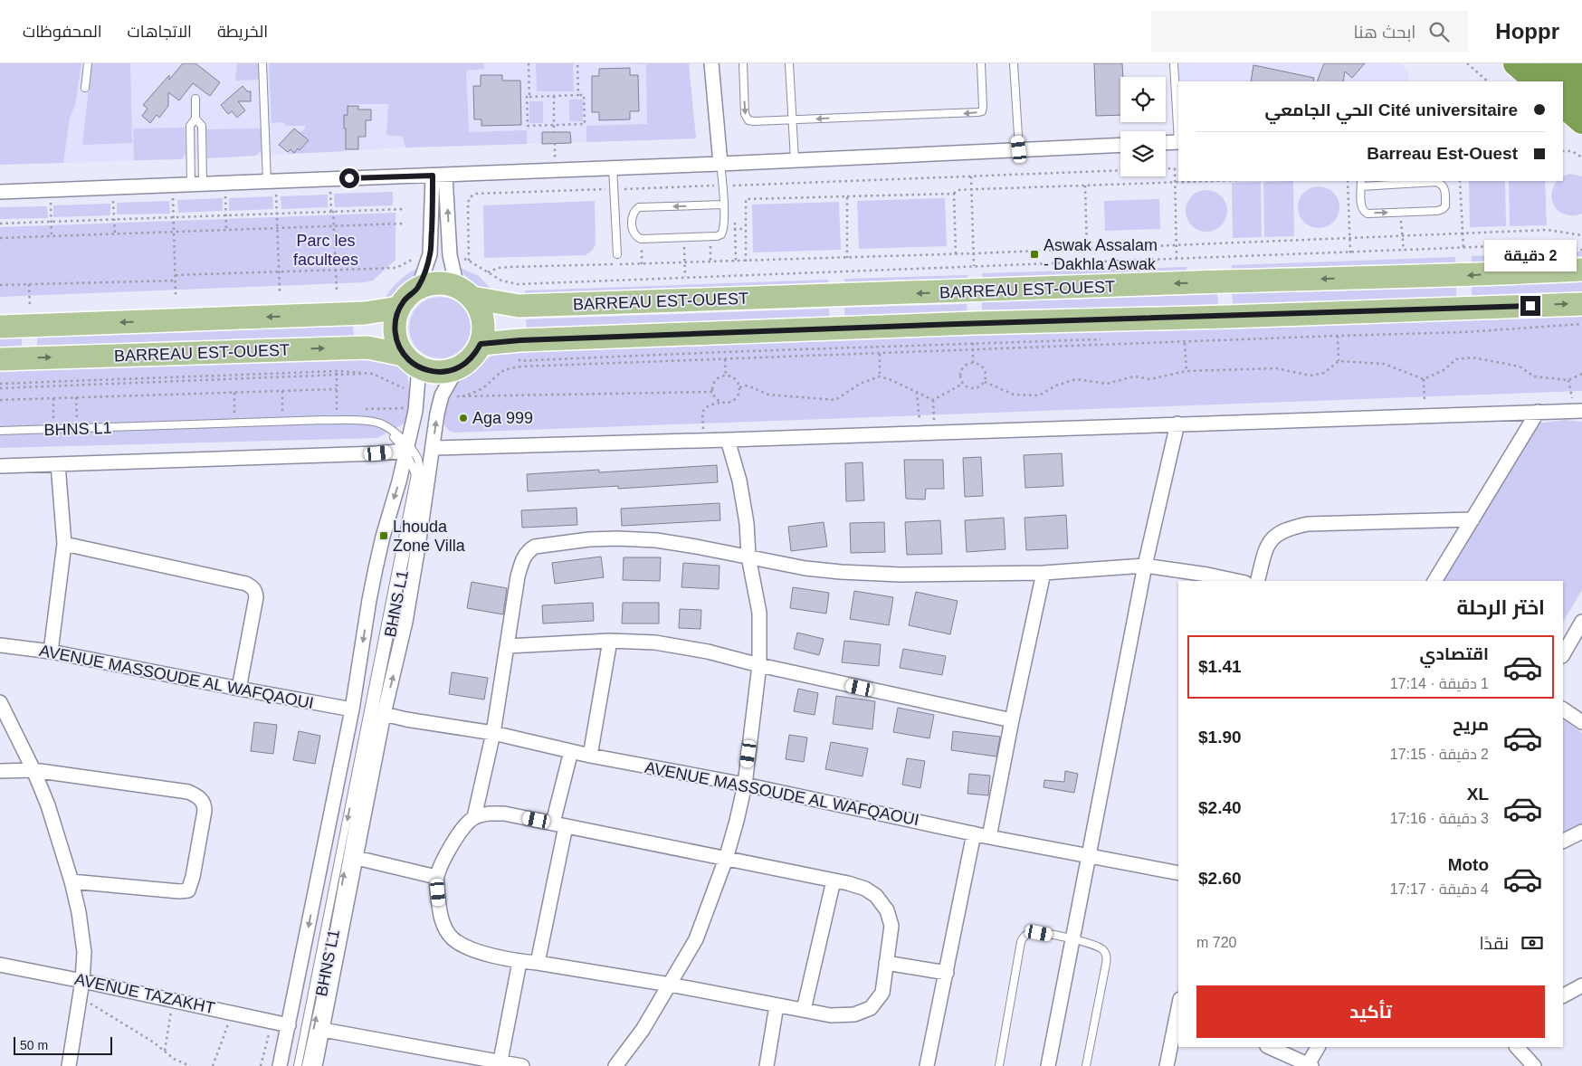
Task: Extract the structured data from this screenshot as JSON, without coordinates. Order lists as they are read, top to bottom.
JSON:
{
  "streets": {
    "main road": ["BARREAU EST-OUEST"],
    "street": ["AVENUE MASSOUDE AL WAFQAOUI", "AVENUE TAZAKHT"],
    "lane": ["BHNS L1"]
  },
  "parks": ["Parc les facultees"],
  "places": {
    "transit": ["Aswak Assalam - Dakhla Aswak", "Lhouda Zone Villa"],
    "other": ["Aga 999"]
  },
  "scale_bar": "50 m",
  "page": {
    "header": "Hoppr",
    "search": "ابحث هنا",
    "nav": ["الخريطة", "الاتجاهات", "المحفوظات"],
    "banner": ["Cité universitaire الحي الجامعي", "Barreau Est-Ouest"],
    "bubble": "2 دقيقة",
    "heading": "اختر الرحلة",
    "list": [
      {
        "name": "اقتصادي",
        "note": "1 دقيقة · 17:14",
        "value": "$1.41"
      },
      {
        "name": "مريح",
        "note": "2 دقيقة · 17:15",
        "value": "$1.90"
      },
      {
        "name": "XL",
        "note": "3 دقيقة · 17:16",
        "value": "$2.40"
      },
      {
        "name": "Moto",
        "note": "4 دقيقة · 17:17",
        "value": "$2.60"
      }
    ],
    "pay": ["نقدًا", "720 m"],
    "buttons": "تأكيد",
    "scale": "50 m"
  }
}
